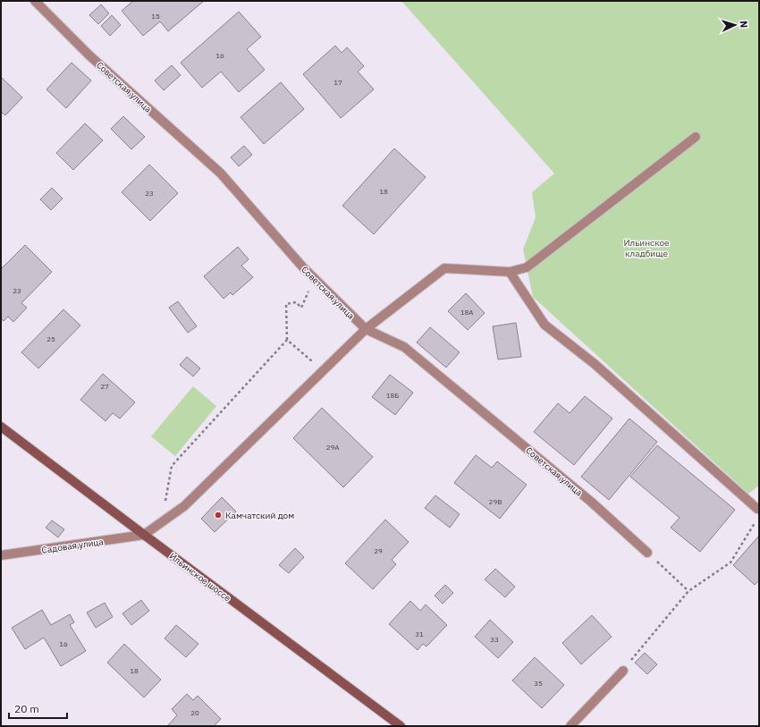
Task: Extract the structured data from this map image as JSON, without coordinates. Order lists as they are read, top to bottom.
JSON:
{
  "streets": {
    "main road": ["Ильинское шоссе"],
    "street": ["Советская улица", "Садовая улица"]
  },
  "crossings": [
    ["Садовая улица", "Ильинское шоссе"]
  ],
  "parks": ["Ильинское кладбище"],
  "places": ["Камчатский дом"],
  "house_numbers": [
    "15",
    "16",
    "17",
    "18",
    "23",
    "23",
    "18А",
    "25",
    "27",
    "18Б",
    "29А",
    "29В",
    "29",
    "31",
    "33",
    "16",
    "18",
    "35",
    "20"
  ],
  "scale_bar": "20 m",
  "north": "right"
}
